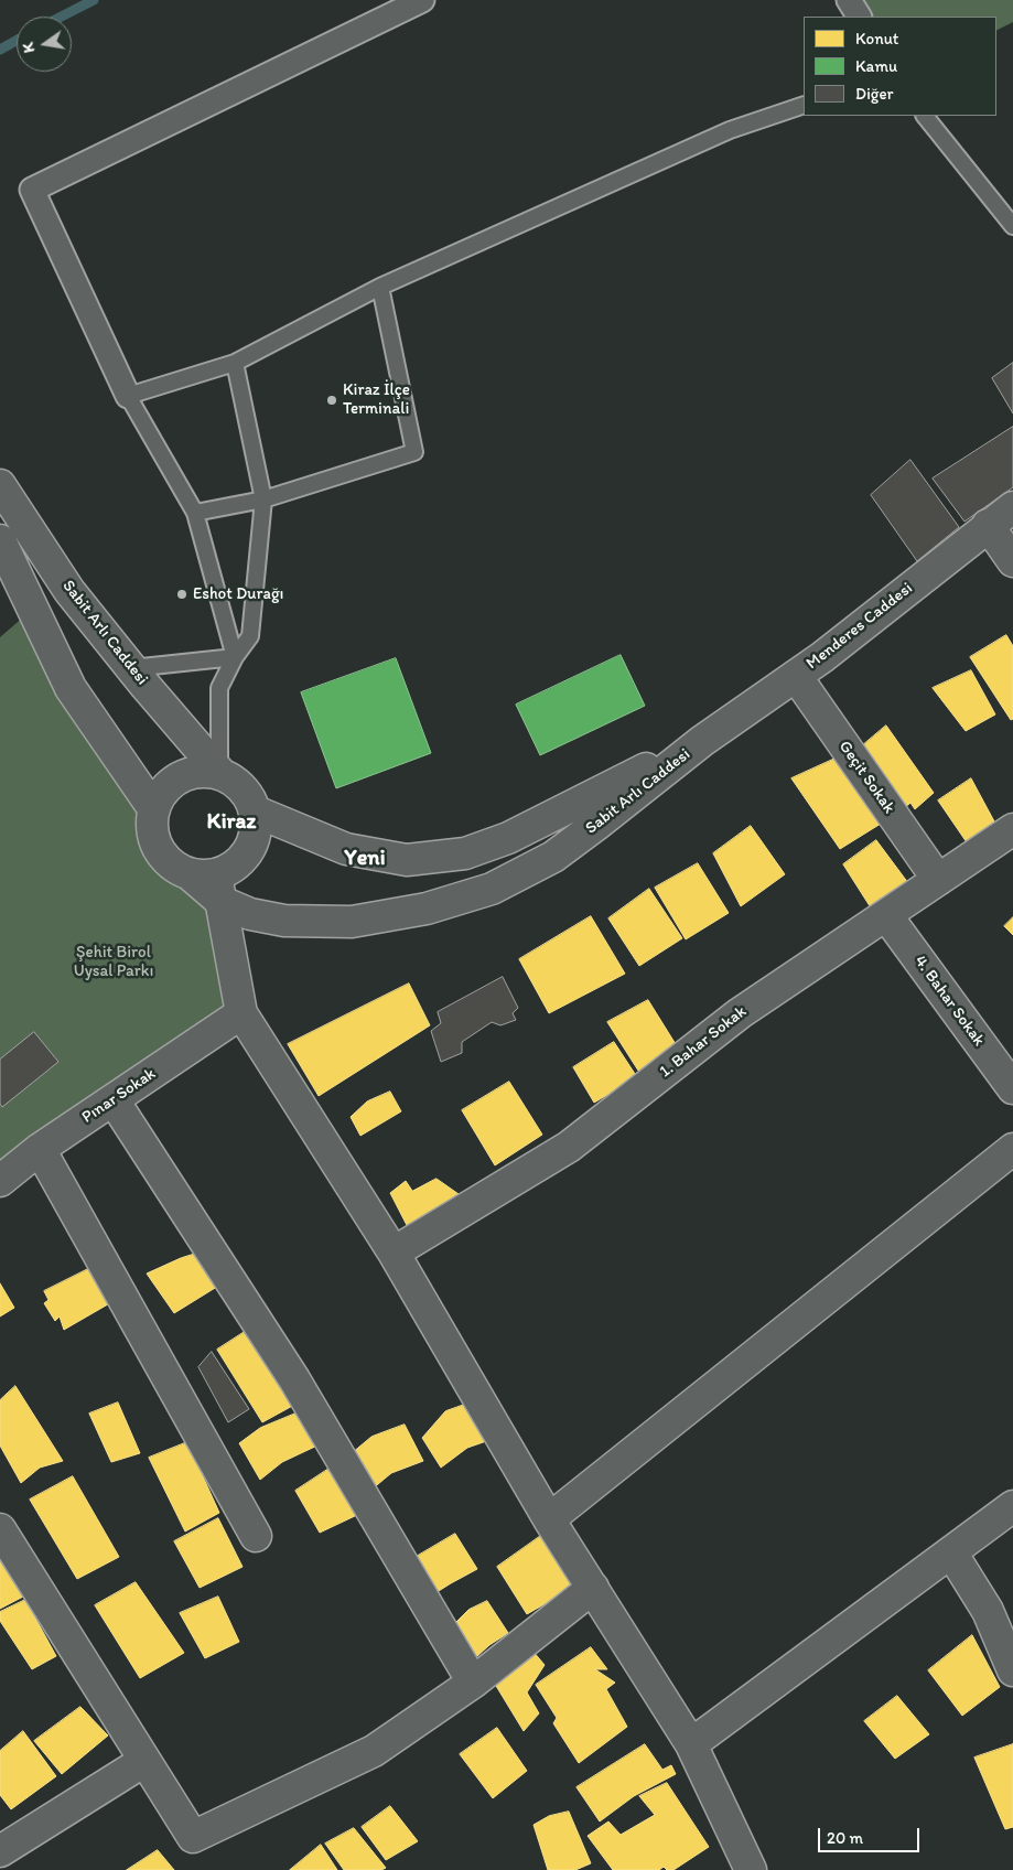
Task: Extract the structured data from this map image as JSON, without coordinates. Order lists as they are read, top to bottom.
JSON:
{
  "streets": {
    "street": [
      "Menderes Caddesi",
      "Sabit Arlı Caddesi",
      "Geçit Sokak",
      "4. Bahar Sokak",
      "1. Bahar Sokak",
      "Pınar Sokak"
    ]
  },
  "crossings": [
    ["Menderes Caddesi", "Sabit Arlı Caddesi"],
    ["Menderes Caddesi", "Geçit Sokak"],
    ["Geçit Sokak", "1. Bahar Sokak"],
    ["4. Bahar Sokak", "1. Bahar Sokak"]
  ],
  "districts": ["Kiraz", "Yeni"],
  "parks": ["Şehit Birol Uysal Parkı"],
  "places": ["Kiraz İlçe Terminali", "Eshot Durağı"],
  "legend": ["Konut", "Kamu", "Diğer"],
  "scale_bar": "20 m",
  "north": "left"
}
